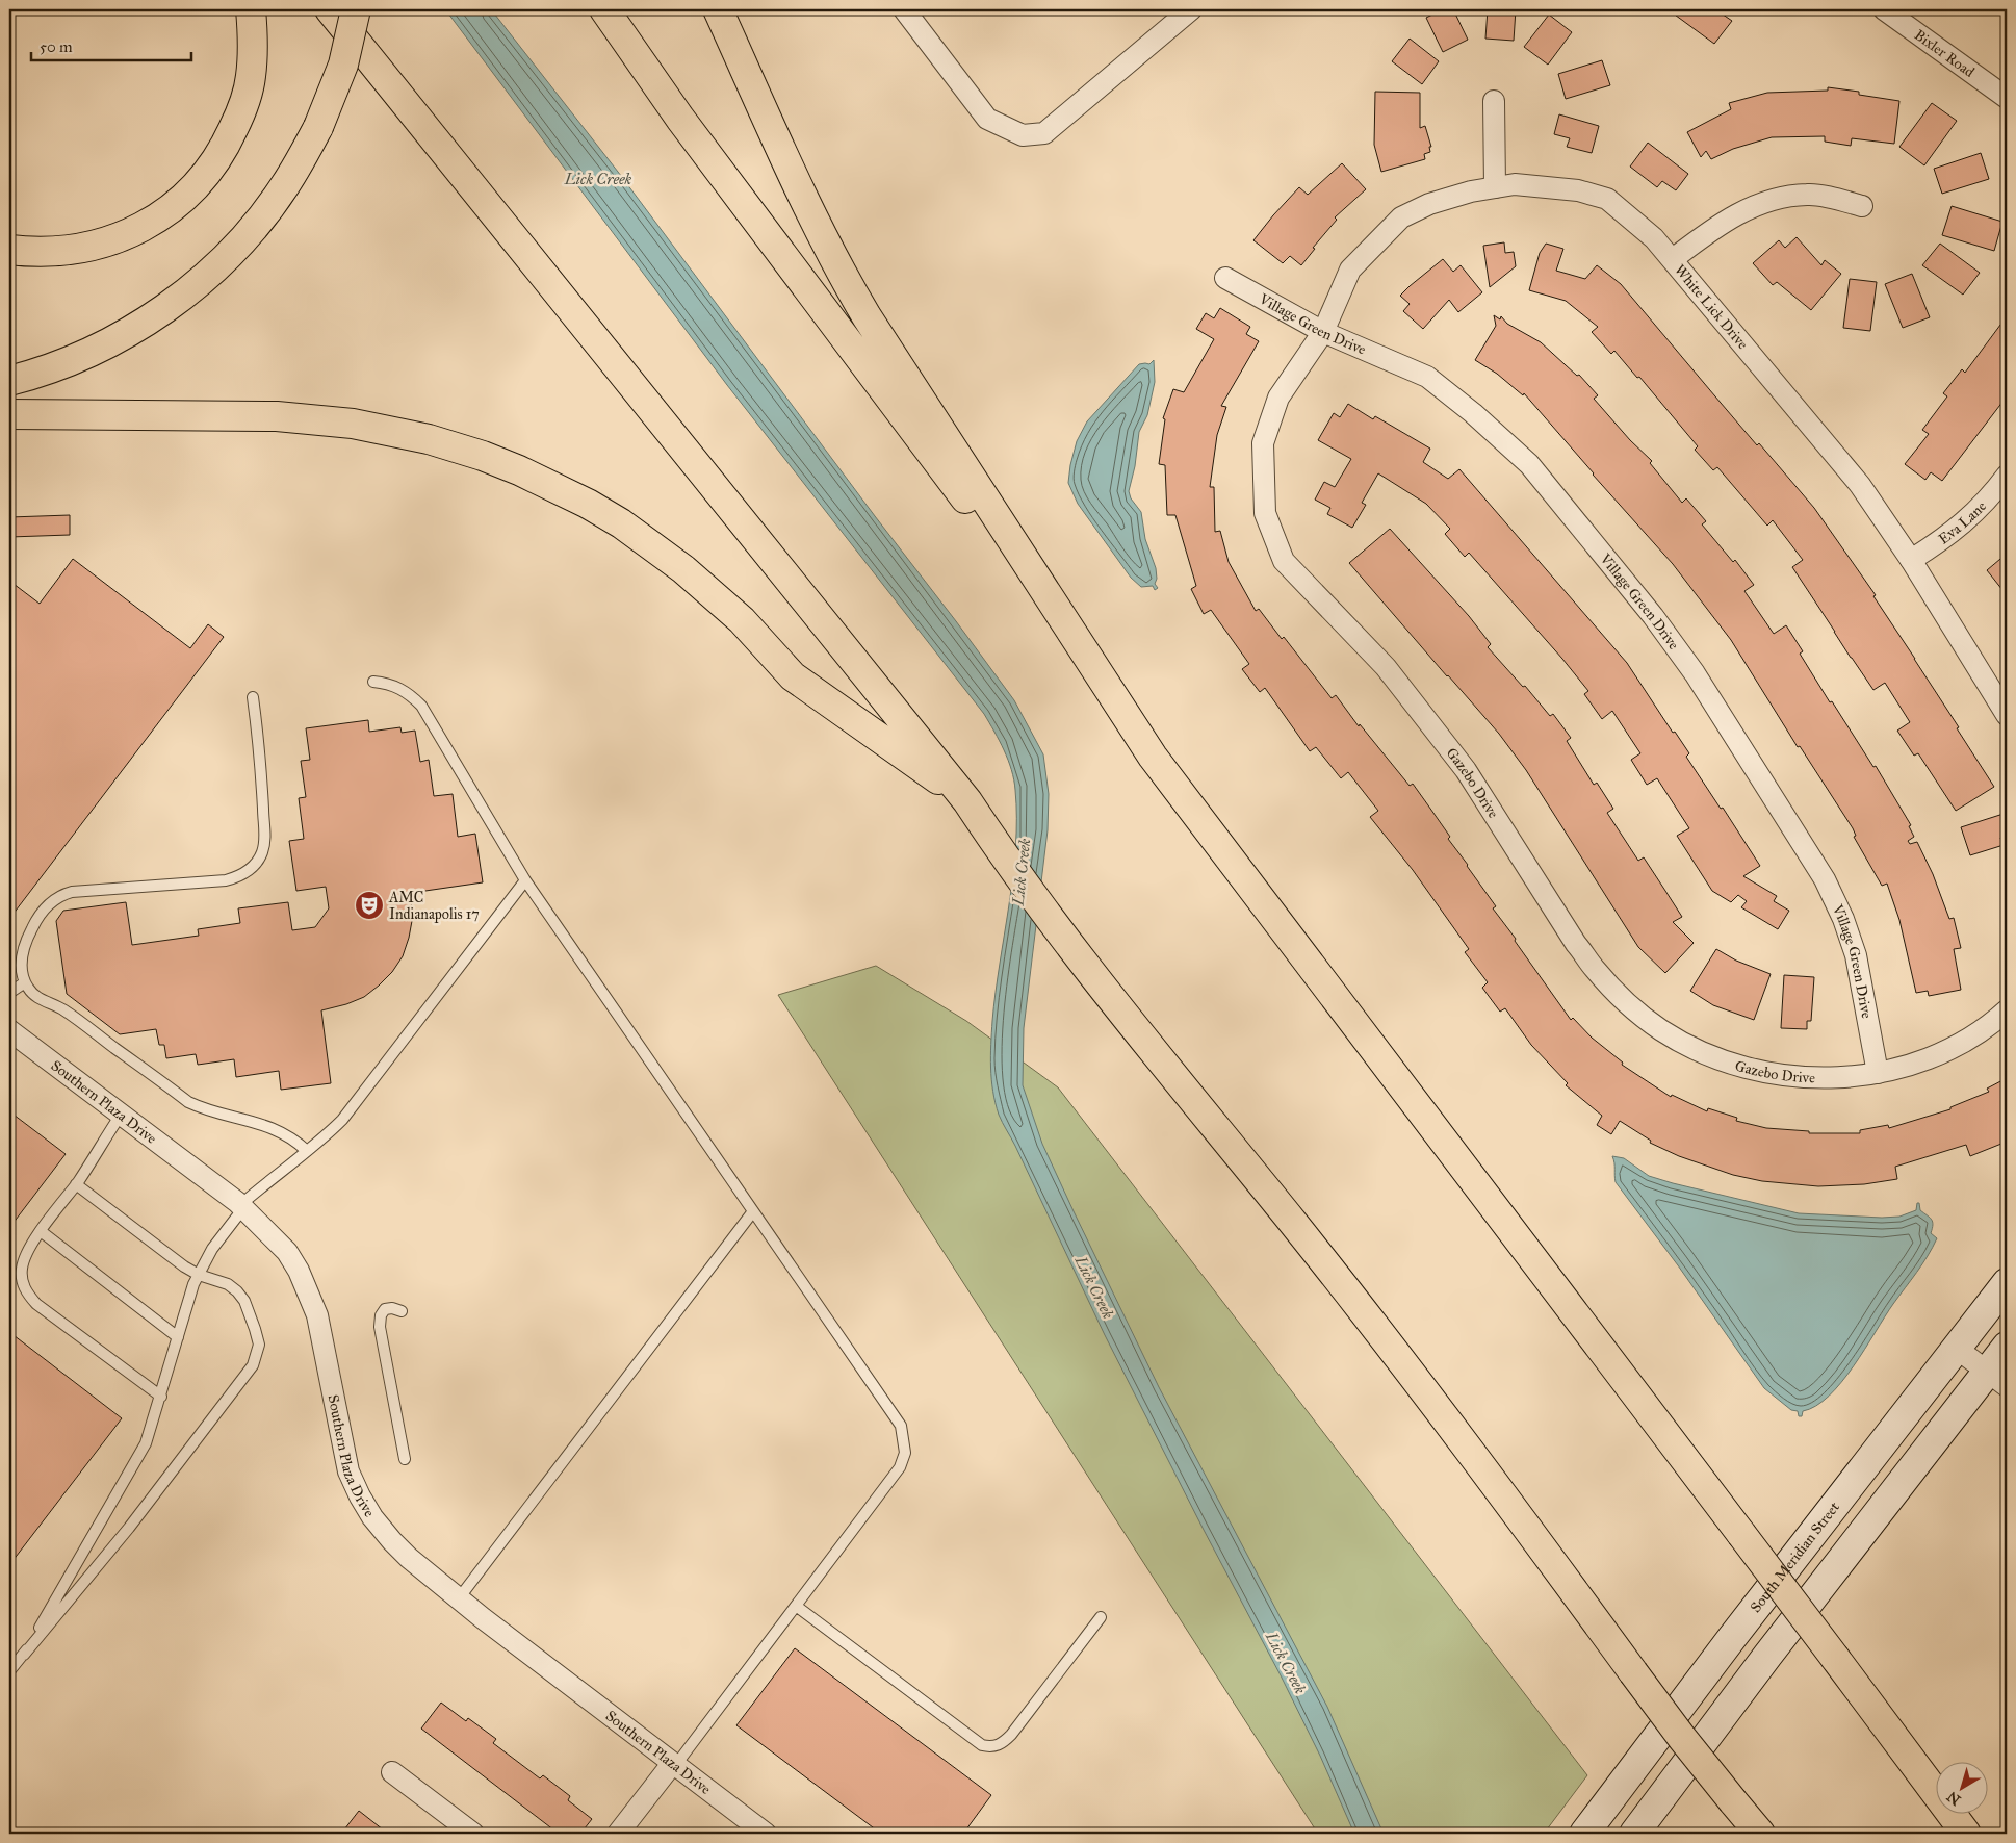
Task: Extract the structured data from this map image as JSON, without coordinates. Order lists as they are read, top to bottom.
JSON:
{
  "streets": {
    "main road": ["South Meridian Street"],
    "street": [
      "Bixler Road",
      "White Lick Drive",
      "Village Green Drive",
      "Eva Lane",
      "Gazebo Drive",
      "Southern Plaza Drive"
    ]
  },
  "crossings": [
    ["White Lick Drive", "Village Green Drive"],
    ["White Lick Drive", "Eva Lane"],
    ["White Lick Drive", "Gazebo Drive"],
    ["Village Green Drive", "Gazebo Drive"]
  ],
  "water": ["Lick Creek"],
  "places": {
    "theatre": ["AMC Indianapolis 17"]
  },
  "scale_bar": "50 m",
  "north": "bottom left"
}
